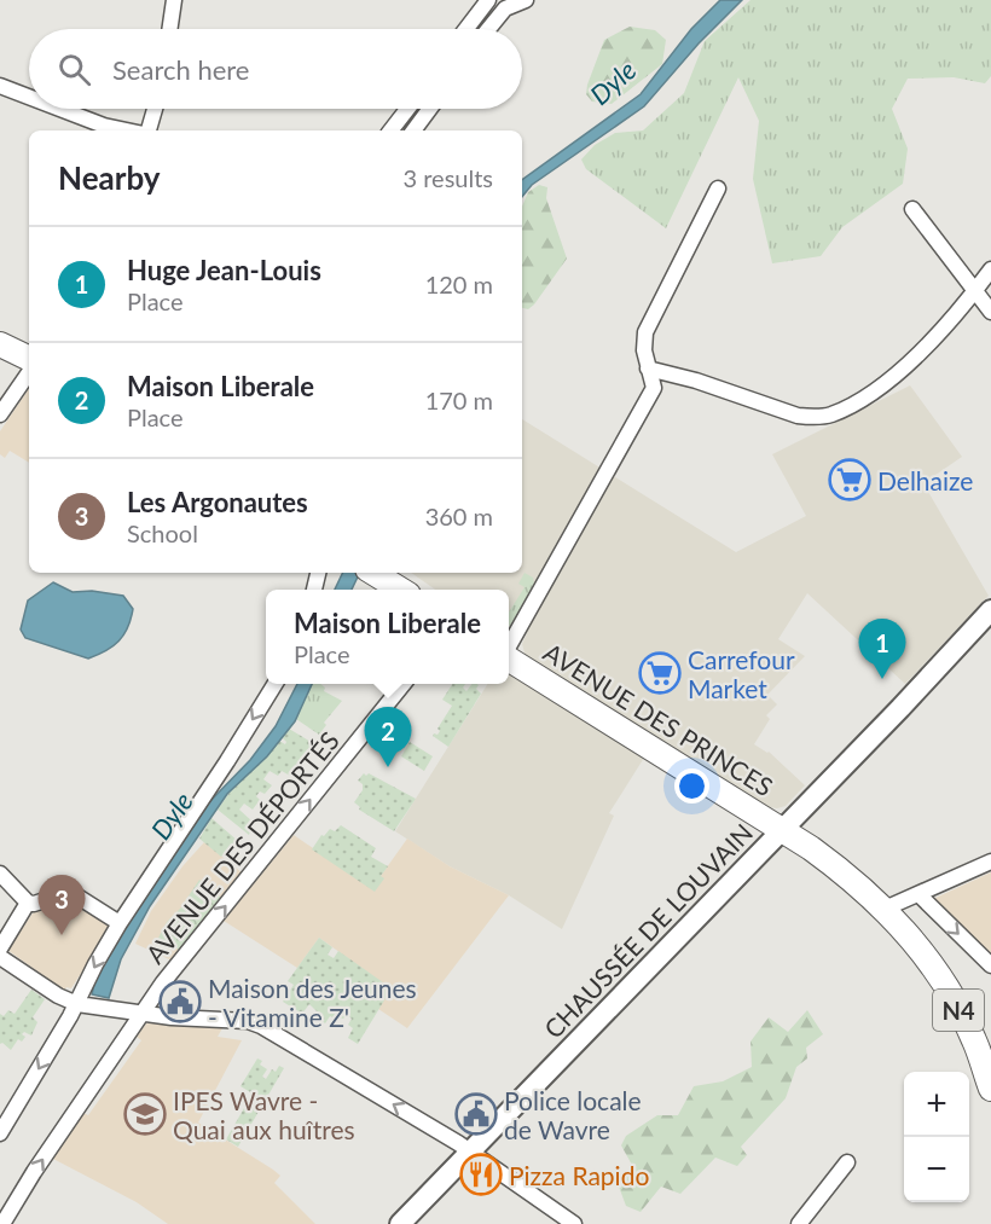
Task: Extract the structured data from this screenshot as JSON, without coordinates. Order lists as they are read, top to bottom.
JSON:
{
  "streets": {
    "main road": ["AVENUE DES PRINCES", "CHAUSSÉE DE LOUVAIN", "N4"],
    "street": ["AVENUE DES DÉPORTÉS"]
  },
  "crossings": [
    ["AVENUE DES PRINCES", "CHAUSSÉE DE LOUVAIN"],
    ["AVENUE DES PRINCES", "N4"],
    ["CHAUSSÉE DE LOUVAIN", "N4"]
  ],
  "water": ["Dyle"],
  "places": {
    "supermarket": ["Delhaize", "Carrefour Market"],
    "public building": ["Maison des Jeunes - Vitamine Z'", "Police locale de Wavre"],
    "school or university": ["IPES Wavre - Quai aux huîtres"],
    "restaurant": ["Pizza Rapido"]
  },
  "page": {
    "search": "Search here",
    "heading": ["Nearby", "3 results"],
    "list": [
      {
        "mark": "1",
        "name": "Huge Jean-Louis",
        "note": "Place",
        "value": "120 m"
      },
      {
        "mark": "2",
        "name": "Maison Liberale",
        "note": "Place",
        "value": "170 m"
      },
      {
        "mark": "3",
        "name": "Les Argonautes",
        "note": "School",
        "value": "360 m"
      }
    ],
    "popup": ["Maison Liberale", "Place"],
    "pins": ["1", "2", "3"],
    "map_buttons": ["+", "−"]
  }
}
